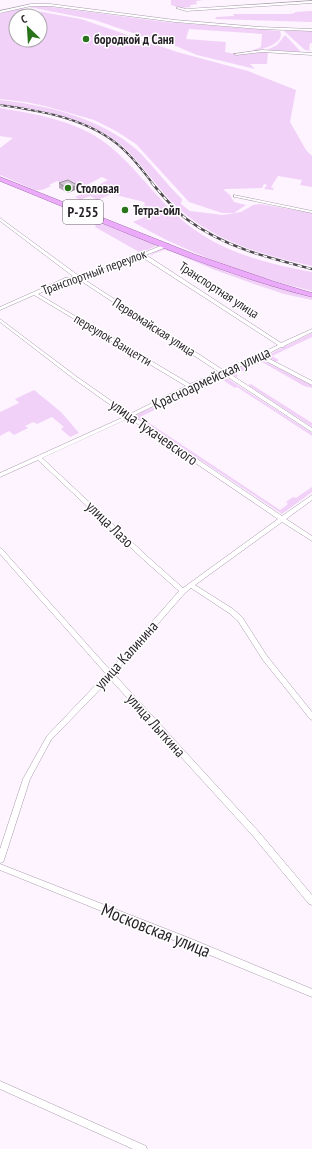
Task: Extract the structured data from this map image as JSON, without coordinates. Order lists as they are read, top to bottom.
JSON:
{
  "streets": {
    "highway": ["Р-255"],
    "street": [
      "Транспортный переулок",
      "Транспортная улица",
      "Первомайская улица",
      "переулок Ванцетти",
      "Красноармейская улица",
      "улица Тухачевского",
      "улица Лазо",
      "улица Калинина",
      "улица Лыткина",
      "Московская улица"
    ]
  },
  "crossings": [
    ["Р-255", "Транспортный переулок"],
    ["Транспортный переулок", "Транспортная улица"],
    ["Транспортный переулок", "Первомайская улица"],
    ["Транспортный переулок", "переулок Ванцетти"],
    ["Транспортная улица", "Красноармейская улица"],
    ["Первомайская улица", "Красноармейская улица"],
    ["переулок Ванцетти", "Красноармейская улица"],
    ["Красноармейская улица", "улица Тухачевского"],
    ["Красноармейская улица", "улица Лазо"],
    ["улица Тухачевского", "улица Калинина"],
    ["улица Лазо", "улица Калинина"],
    ["улица Калинина", "улица Лыткина"]
  ],
  "places": ["бородкой д Саня", "Столовая", "Тетра-ойл"],
  "north": "top left"
}
